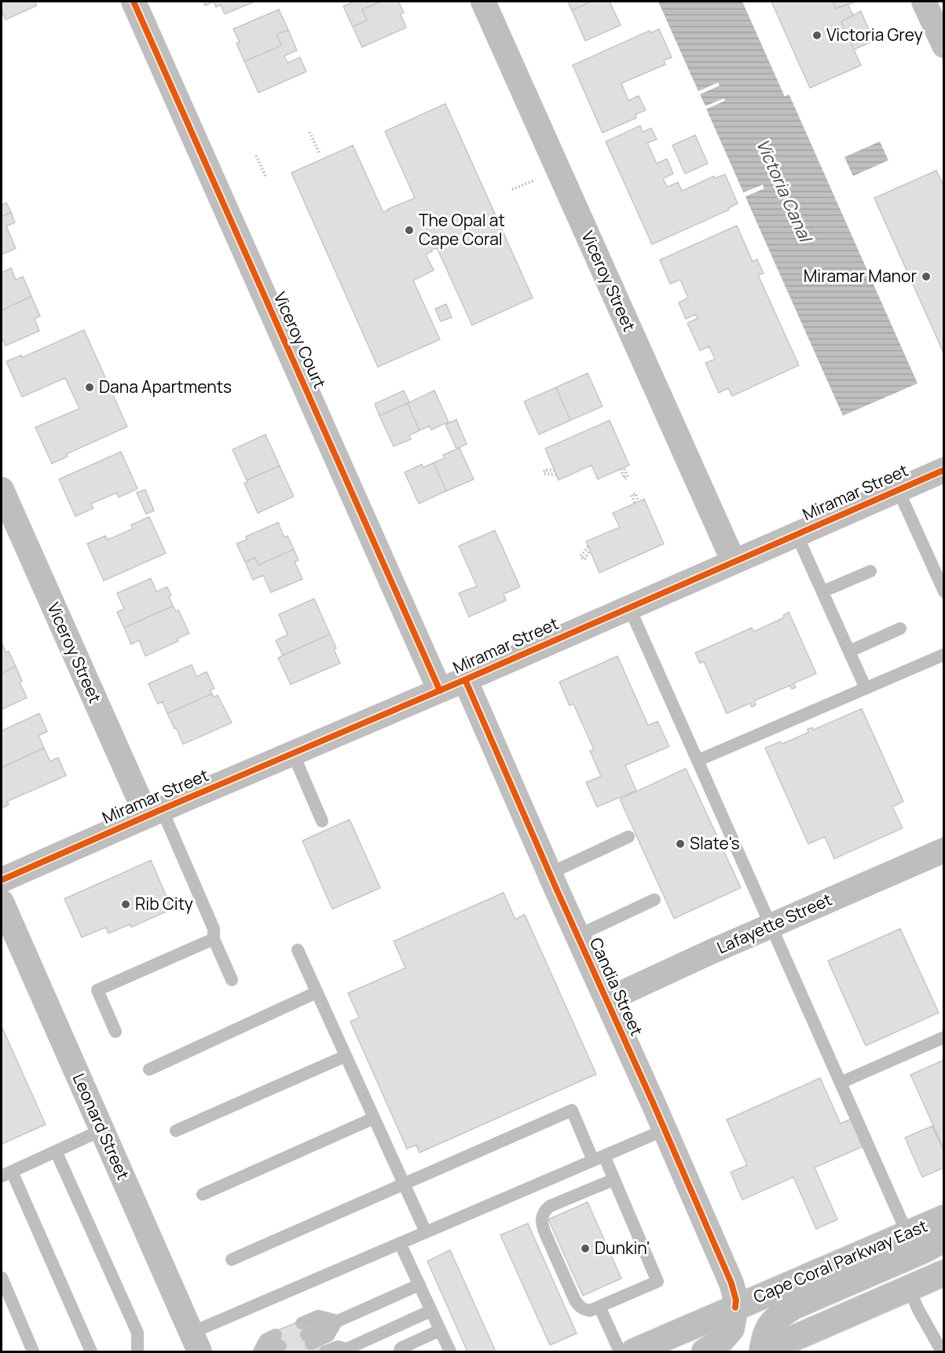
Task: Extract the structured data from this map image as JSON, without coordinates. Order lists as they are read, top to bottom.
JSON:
{
  "streets": {
    "main road": ["Cape Coral Parkway East"],
    "street": [
      "Viceroy Street",
      "Viceroy Court",
      "Miramar Street",
      "Lafayette Street",
      "Candia Street",
      "Leonard Street"
    ]
  },
  "crossings": [
    ["Viceroy Street", "Miramar Street"],
    ["Viceroy Court", "Miramar Street"],
    ["Miramar Street", "Candia Street"],
    ["Lafayette Street", "Candia Street"],
    ["Candia Street", "Cape Coral Parkway East"]
  ],
  "water": ["Victoria Canal"],
  "places": [
    "Victoria Grey",
    "The Opal at Cape Coral",
    "Miramar Manor",
    "Dana Apartments",
    "Slate's",
    "Rib City",
    "Dunkin'"
  ]
}
